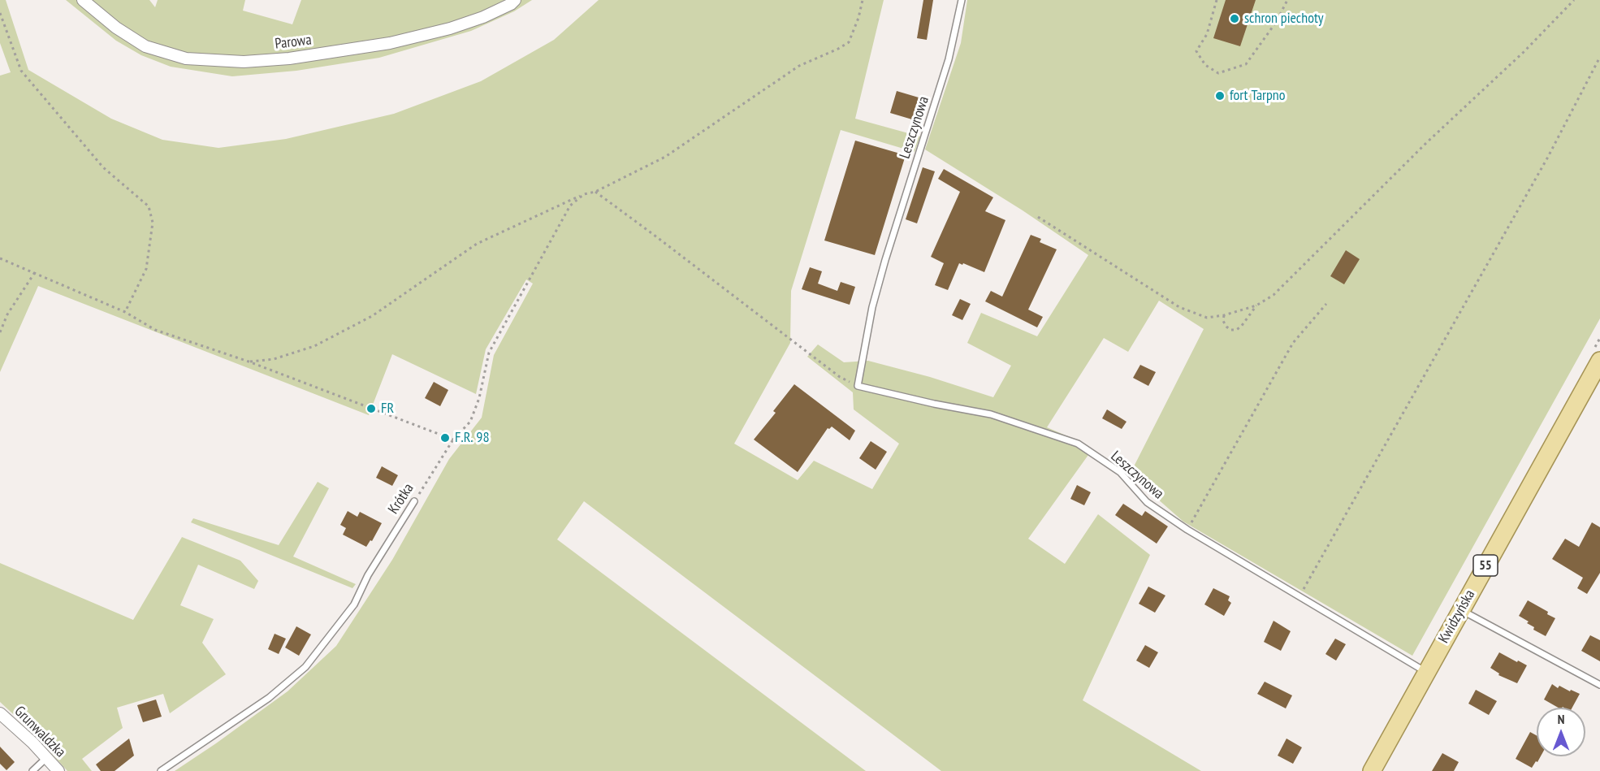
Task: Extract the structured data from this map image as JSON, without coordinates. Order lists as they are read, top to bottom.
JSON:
{
  "streets": {
    "main road": ["55", "Kwidzyńska"],
    "street": ["Parowa", "Grunwaldzka"],
    "lane": ["Leszczynowa", "Krótka"]
  },
  "crossings": [
    ["Leszczynowa", "Kwidzyńska"]
  ],
  "places": [
    "schron piechoty",
    "fort Tarpno",
    "FR",
    "F.R. 98"
  ],
  "north": "top"
}
